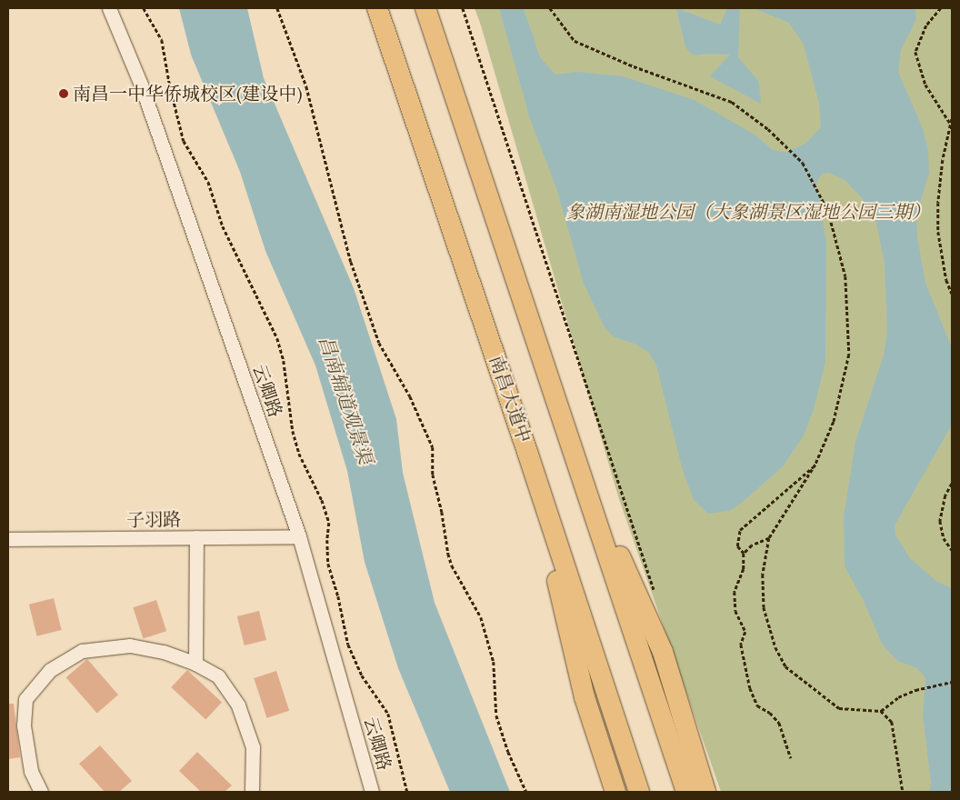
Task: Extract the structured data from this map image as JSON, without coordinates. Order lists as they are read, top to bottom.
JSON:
{
  "streets": {
    "highway": ["南昌大道中"],
    "street": ["云卿路", "子羽路"]
  },
  "crossings": [
    ["云卿路", "子羽路"]
  ],
  "water": ["昌南辅道观景渠"],
  "parks": ["象湖南湿地公园（大象湖景区湿地公园三期）"],
  "places": ["南昌一中华侨城校区(建设中)"]
}
